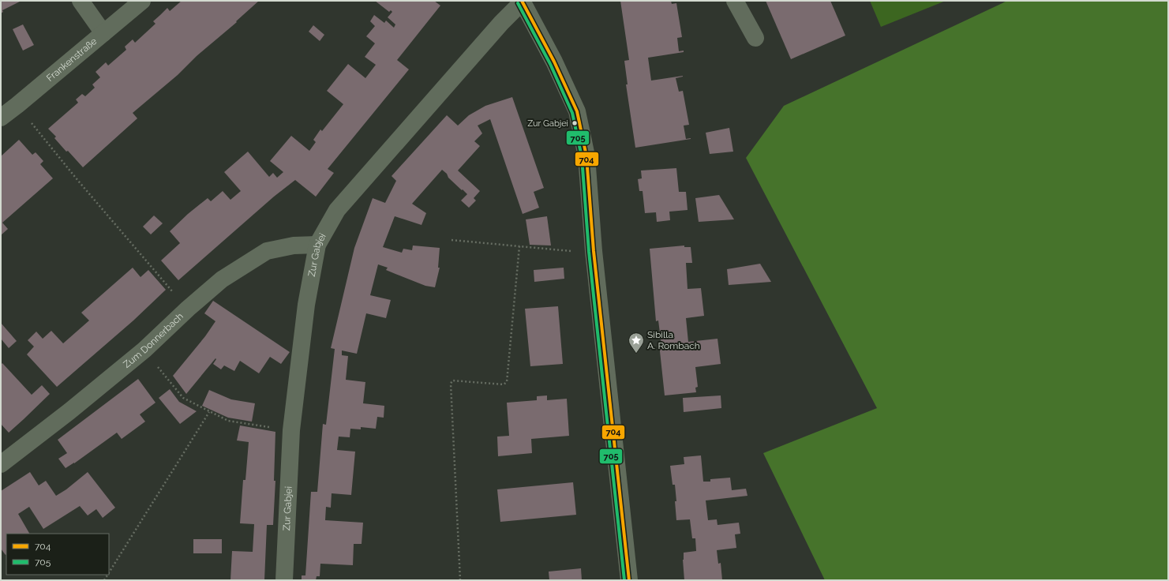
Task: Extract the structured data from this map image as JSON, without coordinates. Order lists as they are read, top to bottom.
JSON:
{
  "streets": {
    "street": ["Frankenstraße", "Zur Gabjei", "Zum Donnerbach"]
  },
  "crossings": [
    ["Zur Gabjei", "Zum Donnerbach"]
  ],
  "places": {
    "other": ["Zur Gabjei"],
    "place": ["Sibilla A. Rombach"]
  },
  "lines": ["transit line 704", "transit line 705"],
  "legend": ["704", "705"]
}
